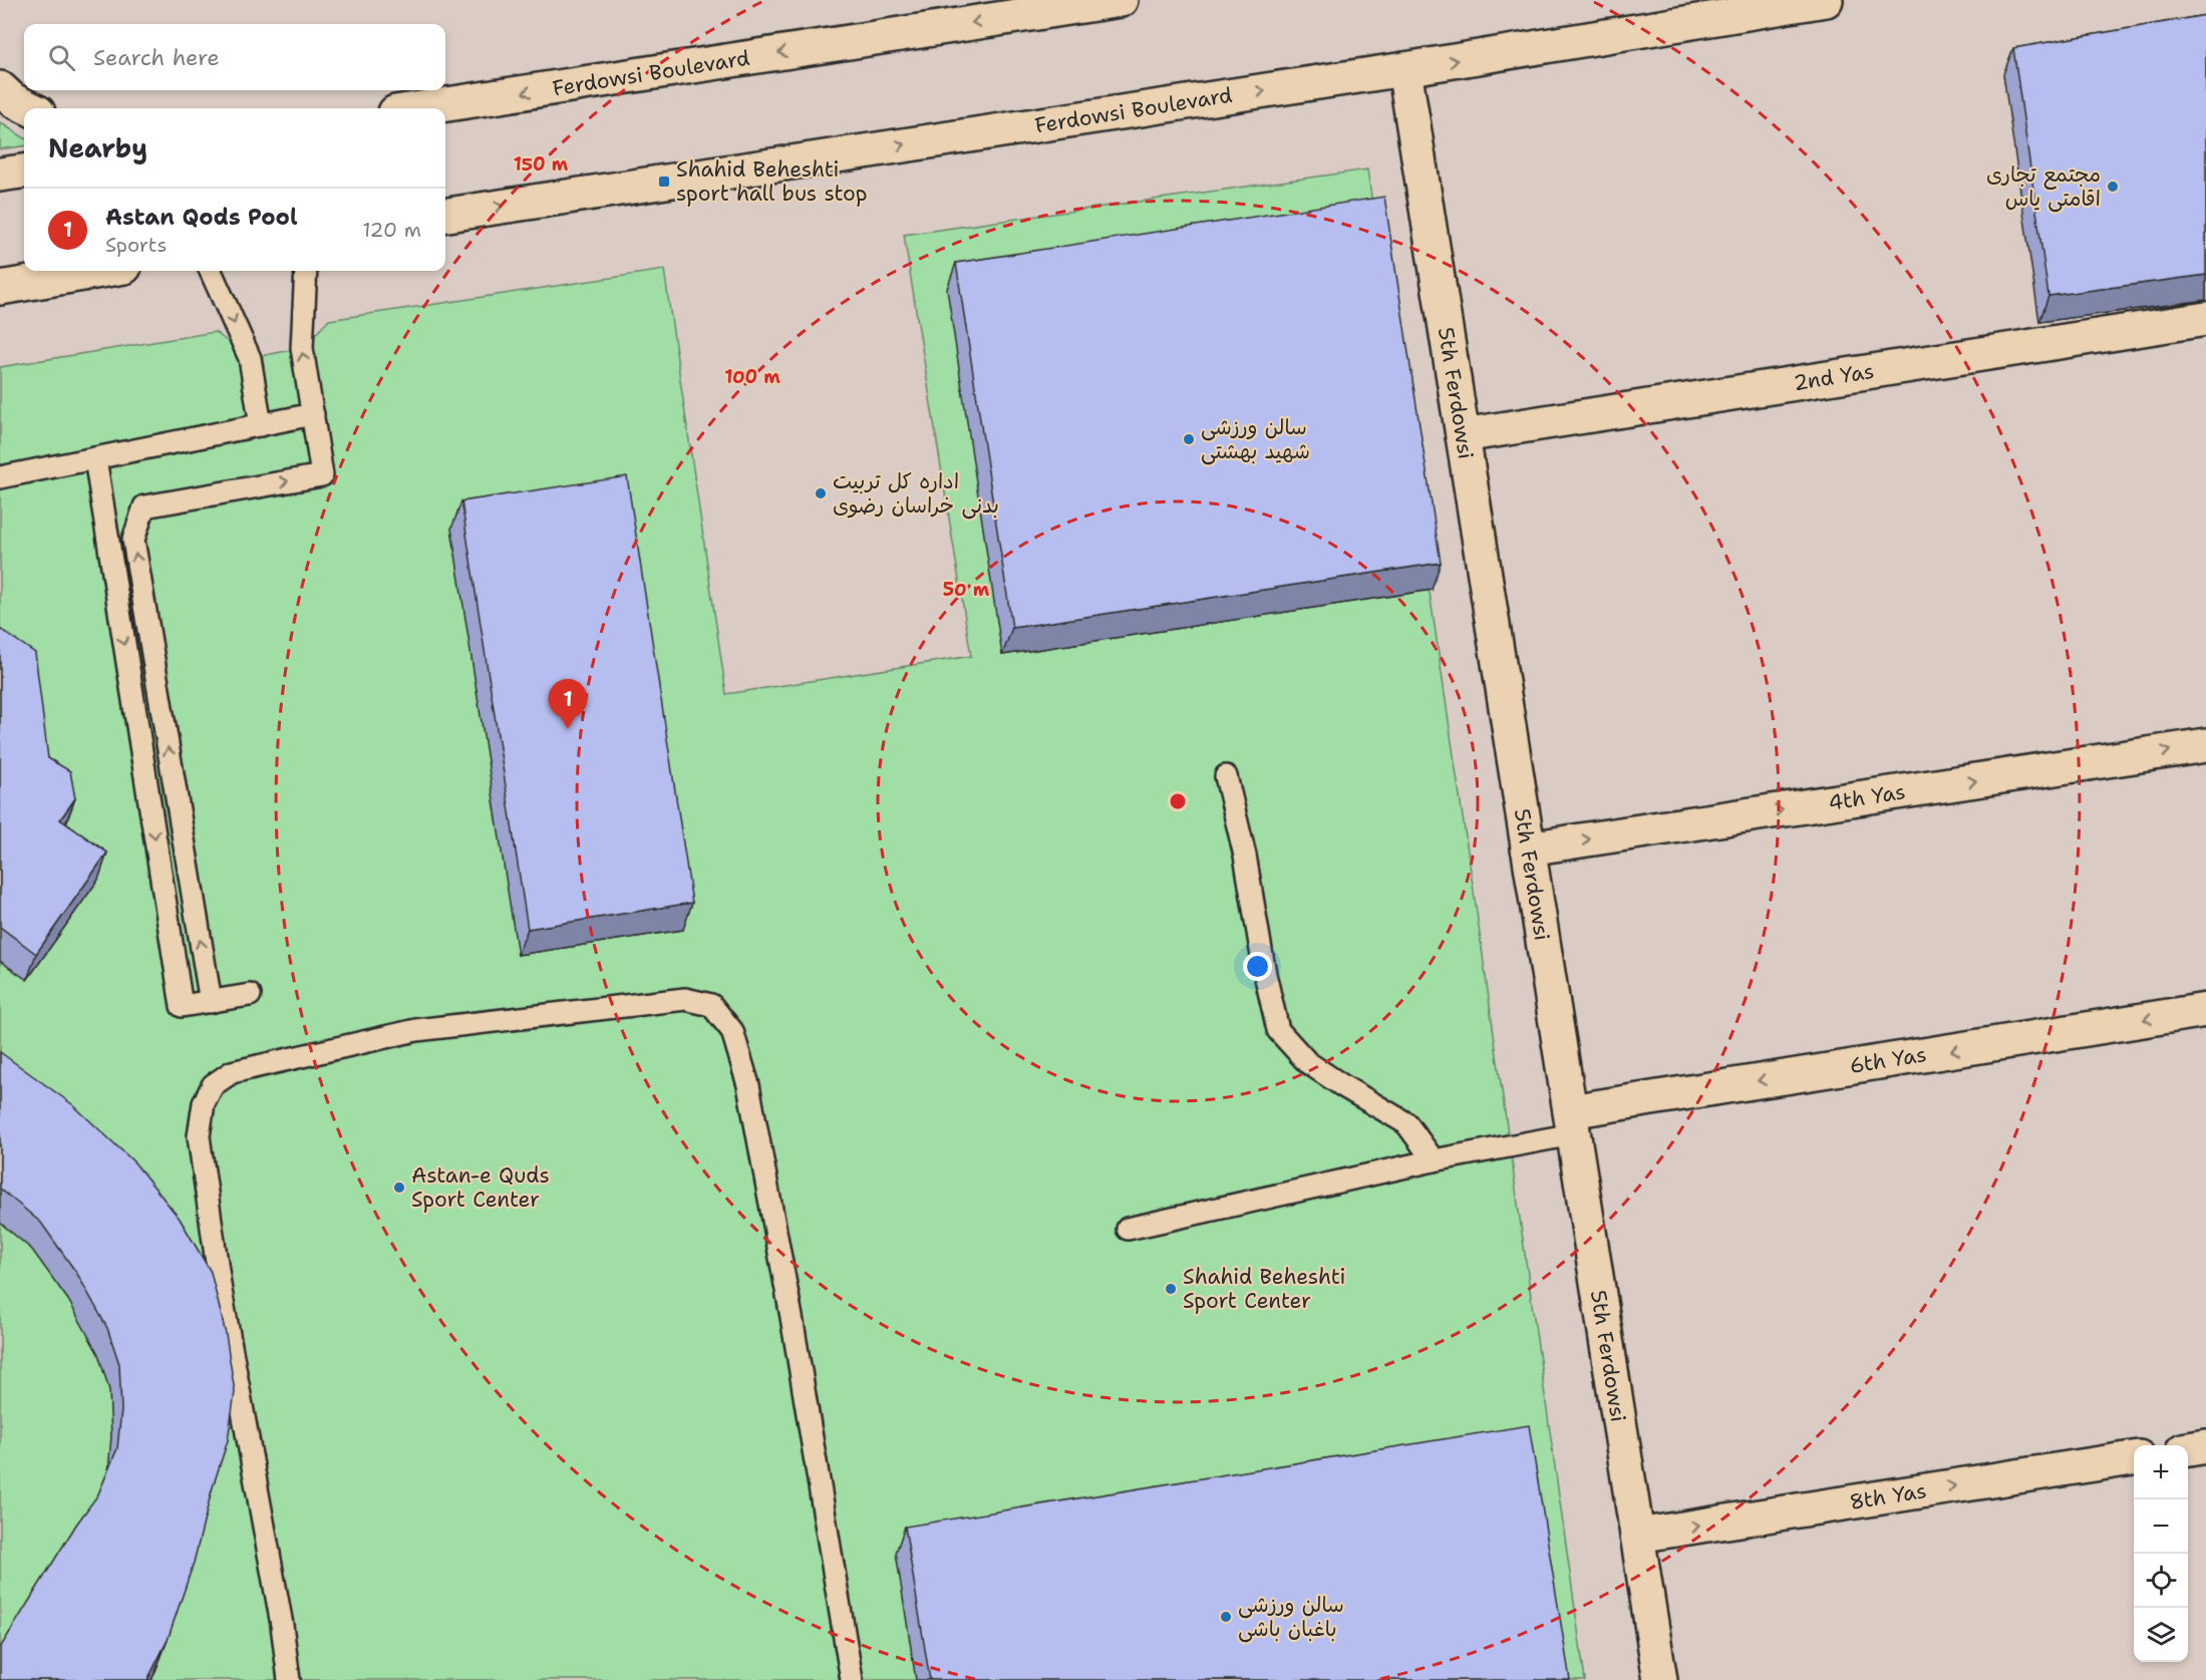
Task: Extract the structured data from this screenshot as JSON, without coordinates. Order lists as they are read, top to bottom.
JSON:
{
  "streets": {
    "street": [
      "Ferdowsi Boulevard",
      "2nd Yas",
      "5th Ferdowsi",
      "4th Yas",
      "6th Yas",
      "8th Yas"
    ]
  },
  "crossings": [
    ["Ferdowsi Boulevard", "5th Ferdowsi"],
    ["2nd Yas", "5th Ferdowsi"],
    ["5th Ferdowsi", "4th Yas"],
    ["5th Ferdowsi", "6th Yas"],
    ["5th Ferdowsi", "8th Yas"]
  ],
  "one_way": ["4th Yas", "6th Yas", "8th Yas"],
  "places": {
    "transit": ["Shahid Beheshti sport hall bus stop"],
    "other": [
      "مجتمع تجاری اقامتی یاس",
      "سالن ورزشی شهید بهشتی",
      "اداره کل تربیت بدنی خراسان رضوی",
      "Astan-e Quds Sport Center",
      "Shahid Beheshti Sport Center",
      "سالن ورزشی باغبان باشی"
    ]
  },
  "page": {
    "search": "Search here",
    "heading": "Nearby",
    "list": [
      {
        "mark": "1",
        "name": "Astan Qods Pool",
        "note": "Sports",
        "value": "120 m"
      }
    ],
    "pins": "1",
    "map_buttons": ["+", "−"]
  },
  "rings": ["150 m", "100 m", "50 m"]
}
